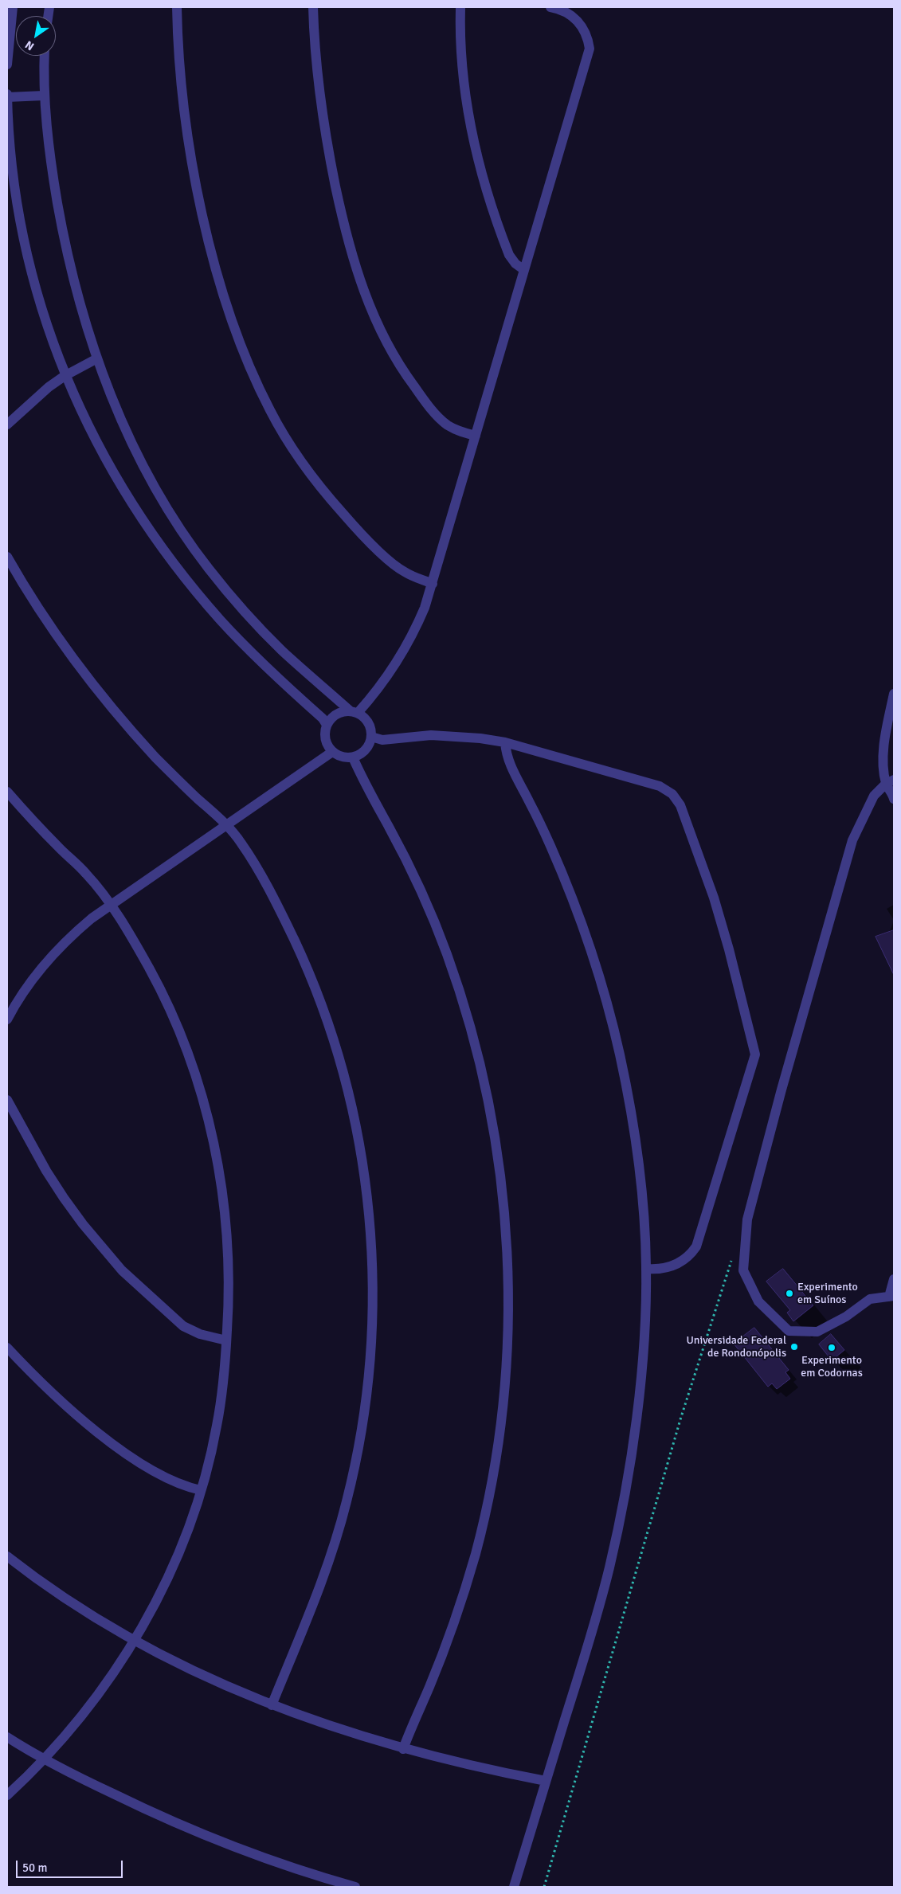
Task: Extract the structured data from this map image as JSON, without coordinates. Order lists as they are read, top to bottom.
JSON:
{
  "places": ["Experimento em Suínos", "Universidade Federal de Rondonópolis", "Experimento em Codornas"],
  "scale_bar": "50 m",
  "north": "bottom left"
}
